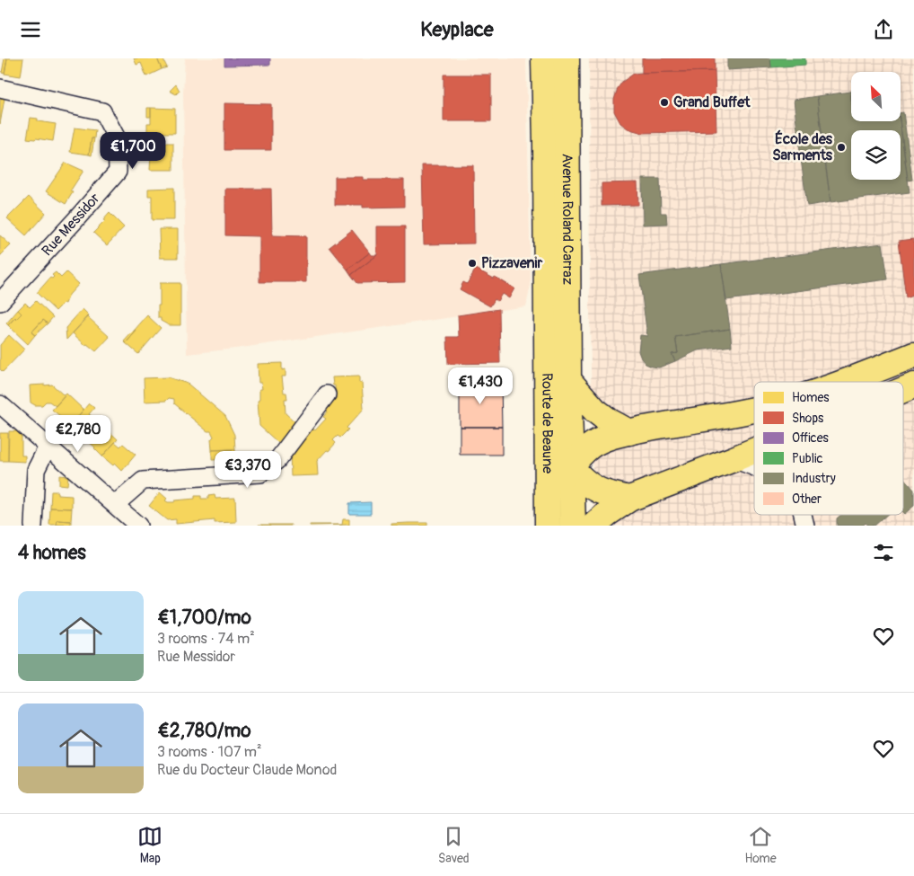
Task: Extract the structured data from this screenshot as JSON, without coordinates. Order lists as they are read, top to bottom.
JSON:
{
  "streets": {
    "main road": ["Avenue Roland Carraz", "Route de Beaune"],
    "street": ["Rue Messidor"]
  },
  "crossings": [
    ["Avenue Roland Carraz", "Route de Beaune"]
  ],
  "places": ["Grand Buffet", "École des Sarments", "Pizzavenir"],
  "legend": [
    "Homes",
    "Shops",
    "Offices",
    "Public",
    "Industry",
    "Other"
  ],
  "north": "top left",
  "page": {
    "header": "Keyplace",
    "price": [
      "€1,700",
      "€1,430",
      "€2,780",
      "€3,370"
    ],
    "heading": "4 homes",
    "list": [
      {
        "name": "€1,700/mo",
        "note": "3 rooms · 74 m² · Rue Messidor"
      },
      {
        "name": "€2,780/mo",
        "note": "3 rooms · 107 m² · Rue du Docteur Claude Monod"
      }
    ],
    "tabs": ["Map", "Saved", "Home"]
  }
}
